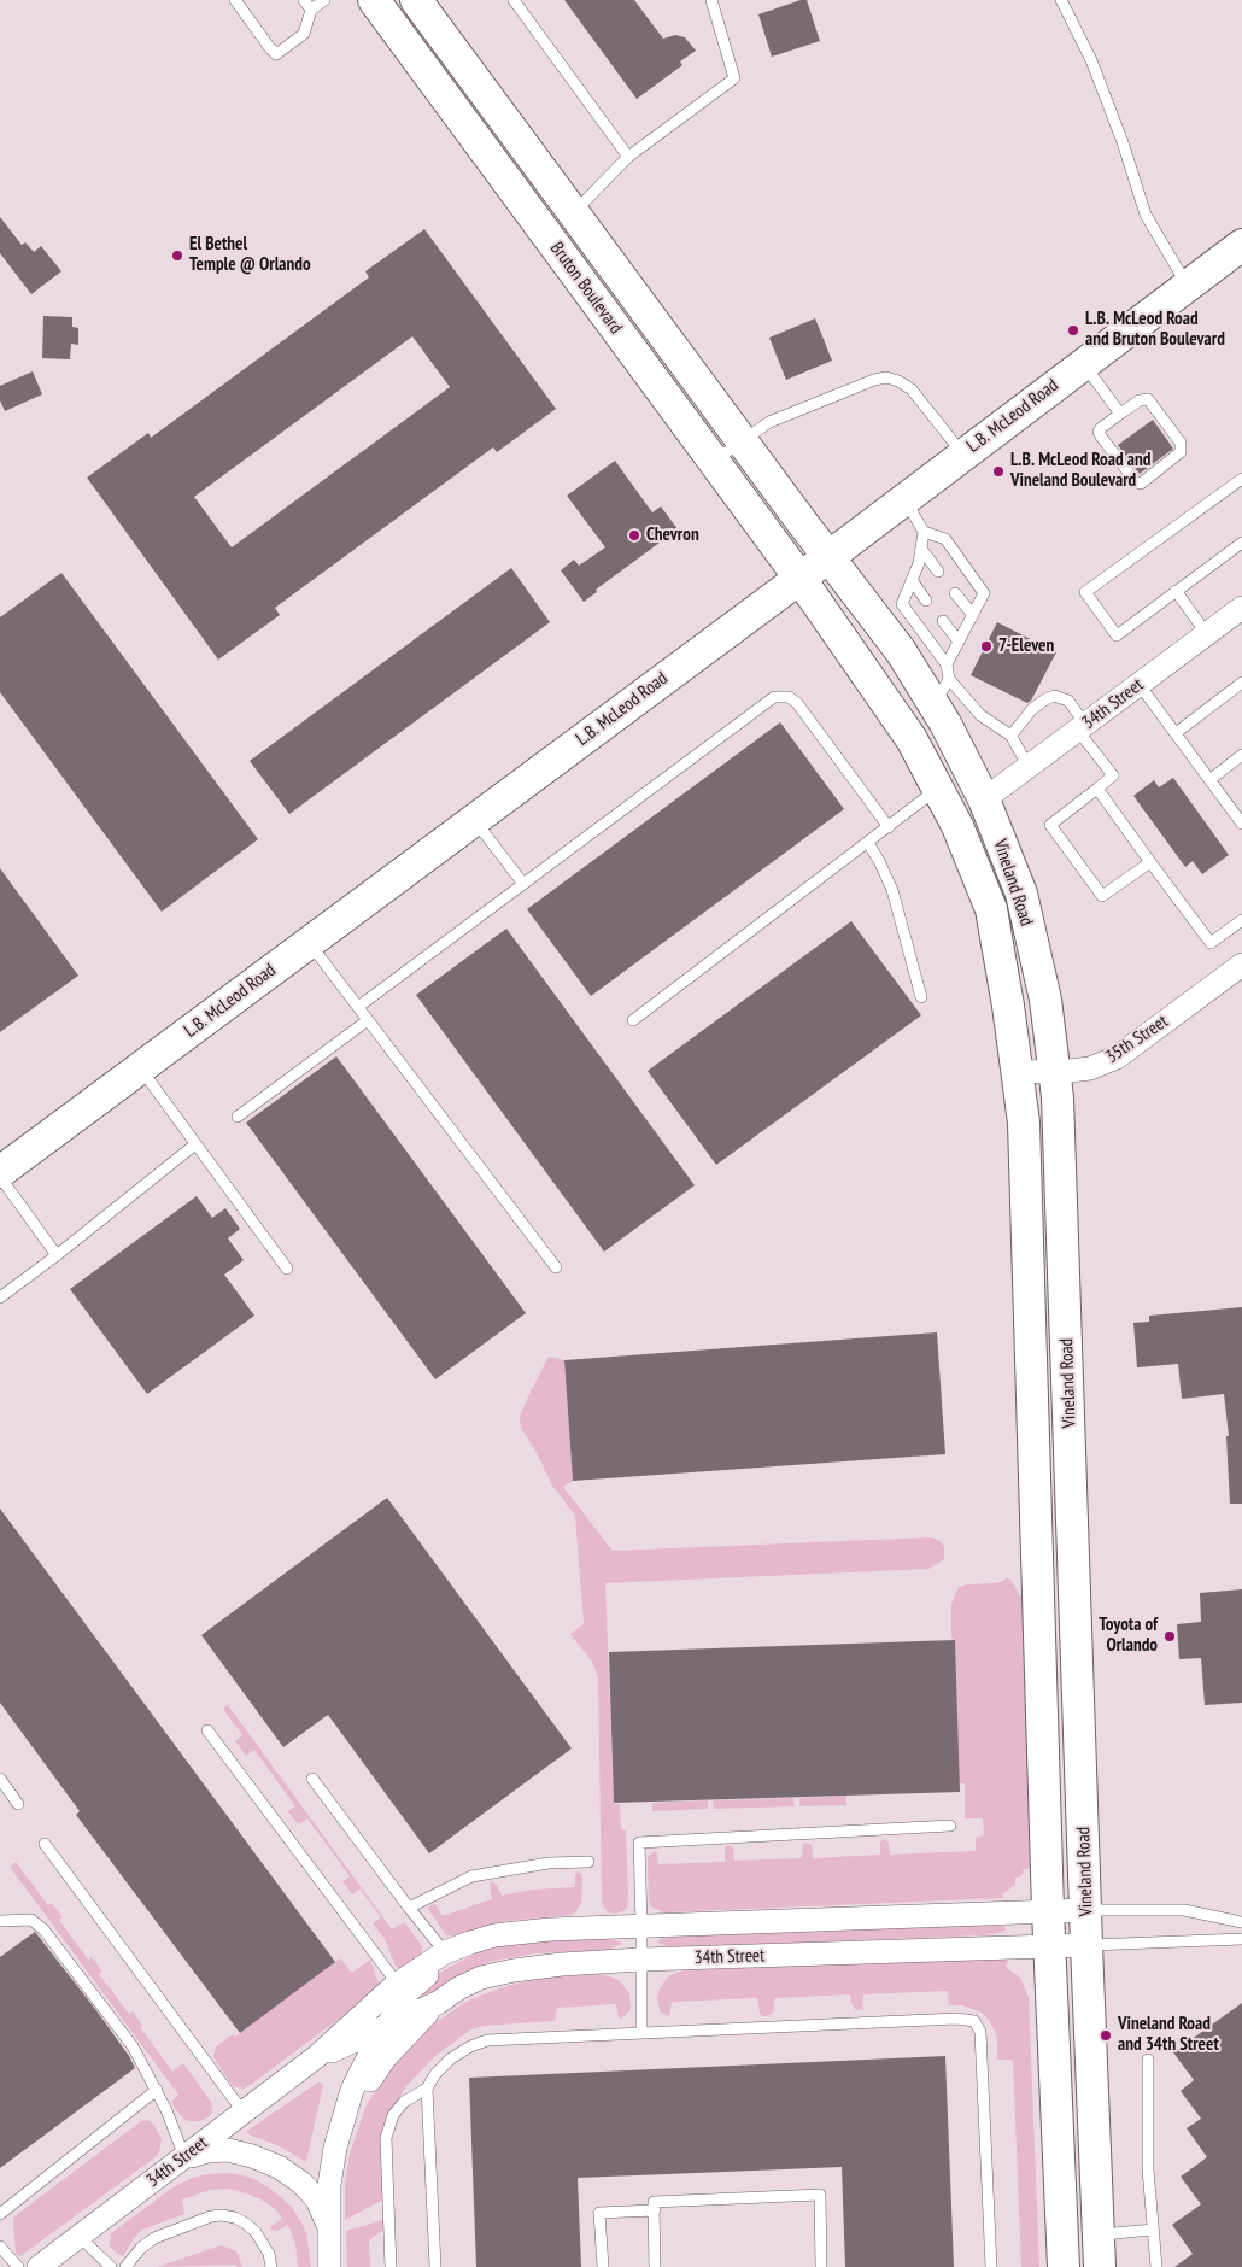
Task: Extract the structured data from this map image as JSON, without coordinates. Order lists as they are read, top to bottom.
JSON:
{
  "streets": {
    "street": [
      "Bruton Boulevard",
      "L.B. McLeod Road",
      "34th Street",
      "Vineland Road",
      "35th Street"
    ]
  },
  "crossings": [
    ["Bruton Boulevard", "L.B. McLeod Road"],
    ["Bruton Boulevard", "Vineland Road"],
    ["L.B. McLeod Road", "Vineland Road"],
    ["34th Street", "Vineland Road"],
    ["Vineland Road", "35th Street"]
  ],
  "places": [
    "El Bethel Temple @ Orlando",
    "L.B. McLeod Road and Bruton Boulevard",
    "L.B. McLeod Road and Vineland Boulevard",
    "Chevron",
    "7-Eleven",
    "Toyota of Orlando",
    "Vineland Road and 34th Street"
  ]
}
